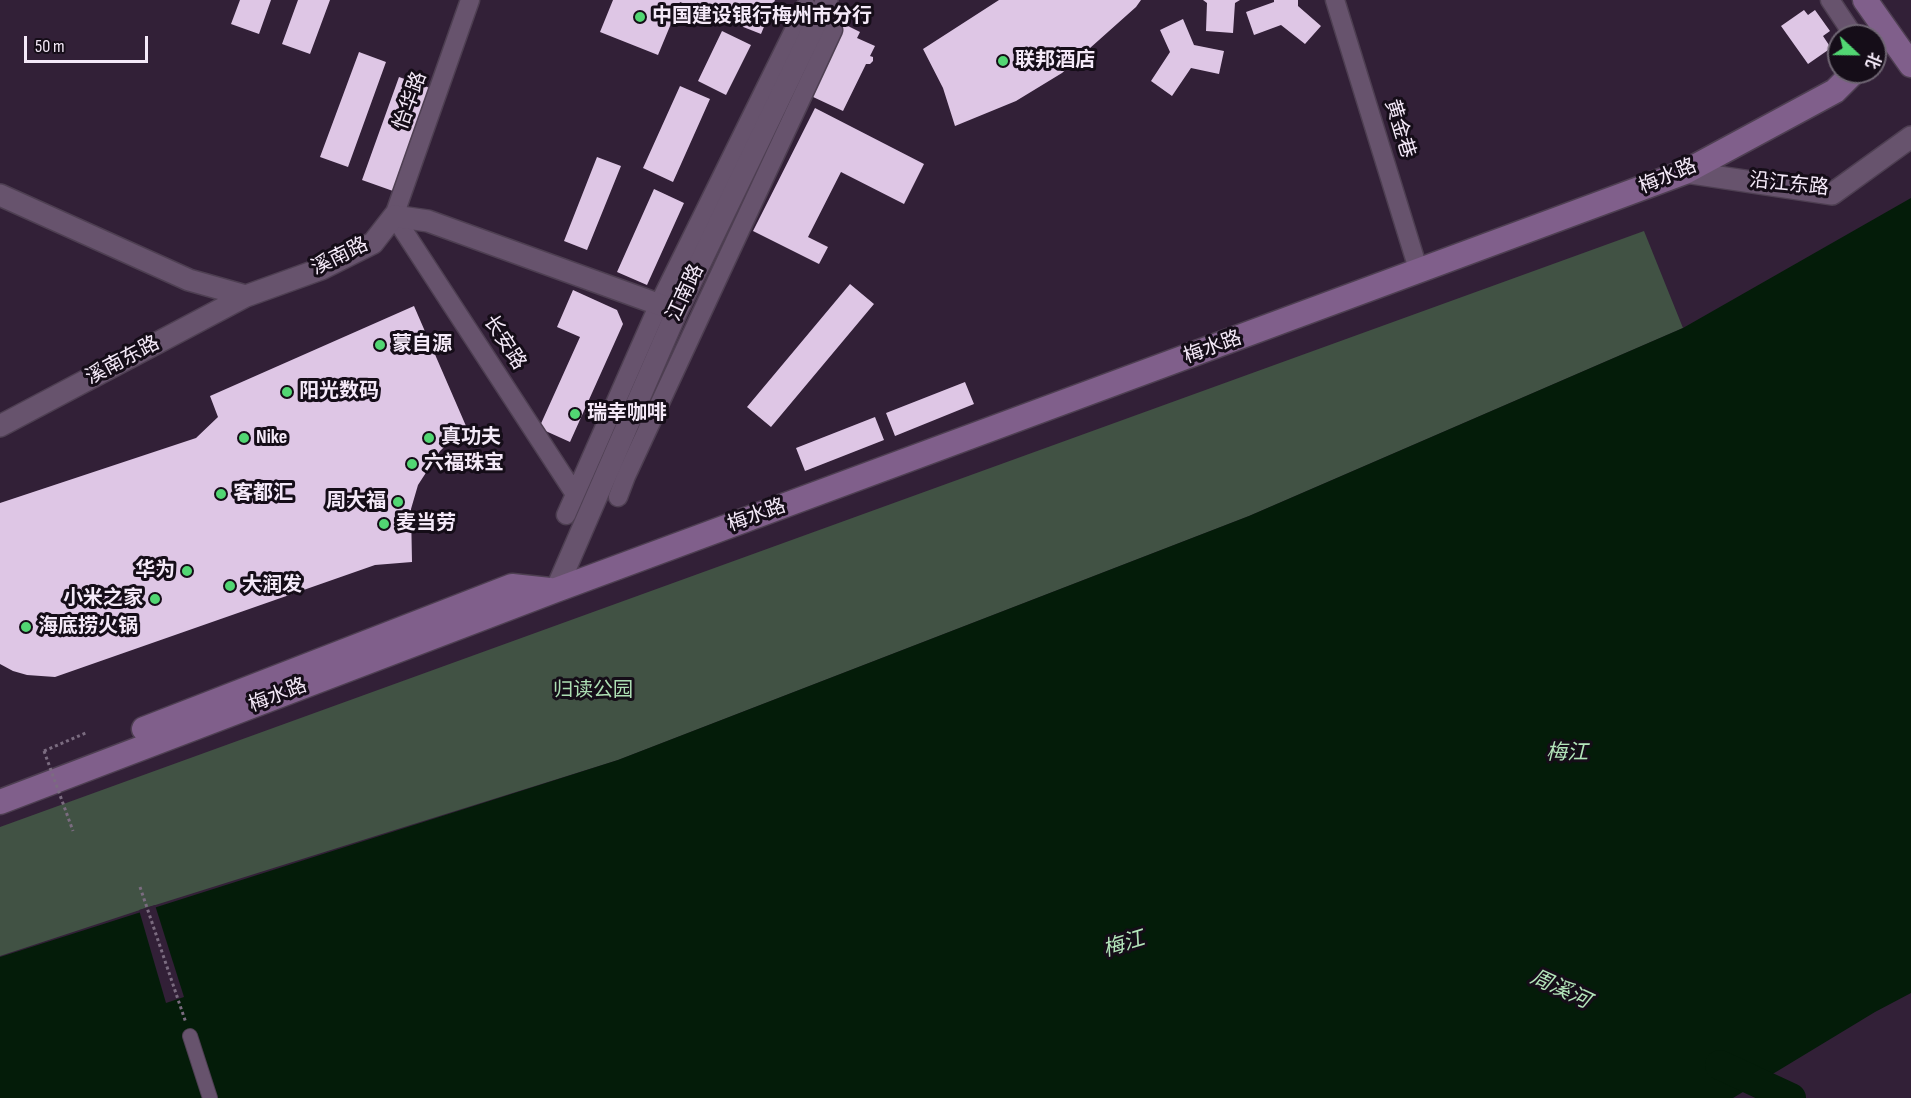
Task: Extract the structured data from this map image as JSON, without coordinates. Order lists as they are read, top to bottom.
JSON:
{
  "streets": {
    "main road": ["梅水路"],
    "street": [
      "怡华路",
      "黄金巷",
      "沿江东路",
      "溪南路",
      "江南路",
      "长安路",
      "溪南东路"
    ]
  },
  "crossings": [
    ["怡华路", "溪南路"],
    ["怡华路", "长安路"],
    ["黄金巷", "梅水路"],
    ["梅水路", "沿江东路"],
    ["梅水路", "江南路"],
    ["溪南路", "长安路"],
    ["溪南路", "溪南东路"]
  ],
  "water": ["梅江", "周溪河"],
  "parks": ["归读公园"],
  "places": [
    "中国建设银行梅州市分行",
    "联邦酒店",
    "蒙自源",
    "阳光数码",
    "瑞幸咖啡",
    "Nike",
    "真功夫",
    "六福珠宝",
    "客都汇",
    "周大福",
    "麦当劳",
    "华为",
    "大润发",
    "小米之家",
    "海底捞火锅"
  ],
  "scale_bar": "50 m",
  "north": "right"
}
